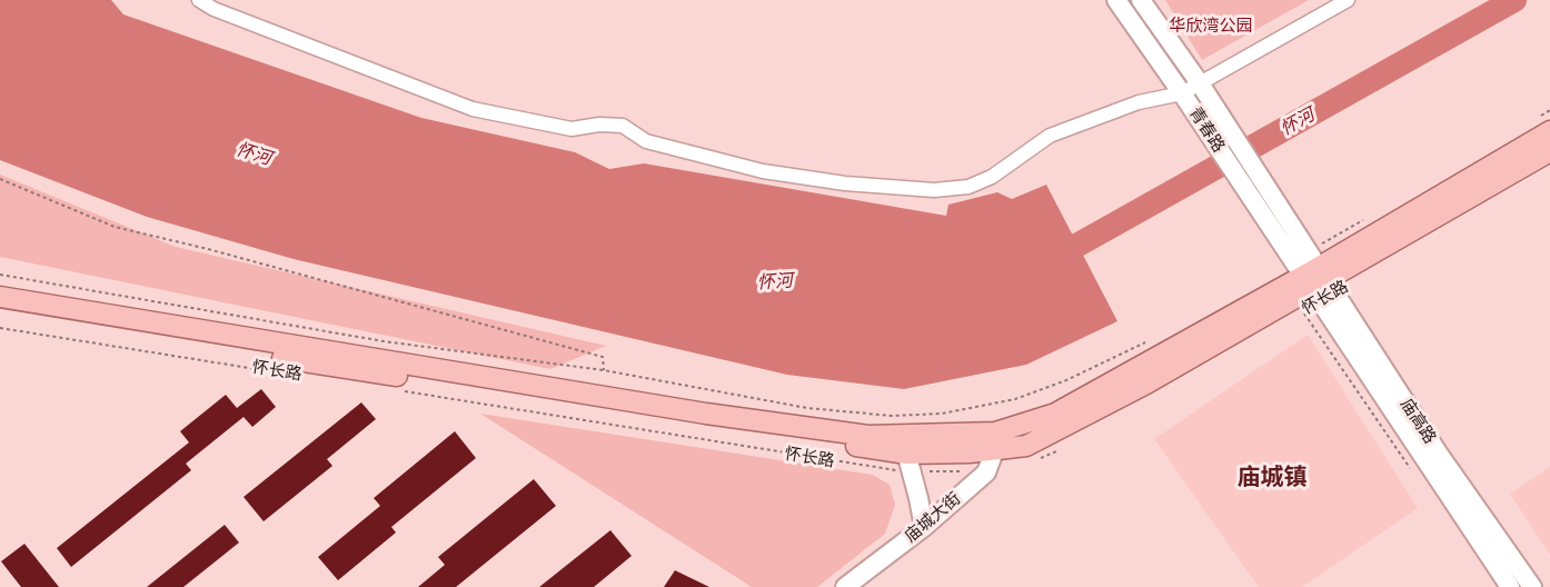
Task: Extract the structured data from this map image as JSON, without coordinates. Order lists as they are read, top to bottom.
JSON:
{
  "streets": {
    "main road": [
      "青春路",
      "怀长路",
      "庙高路",
      "庙城大街"
    ]
  },
  "crossings": [
    ["青春路", "怀长路"],
    ["青春路", "庙高路"],
    ["怀长路", "庙高路"],
    ["怀长路", "庙城大街"]
  ],
  "districts": ["庙城镇"],
  "water": ["怀河"],
  "parks": ["华欣湾公园"]
}
